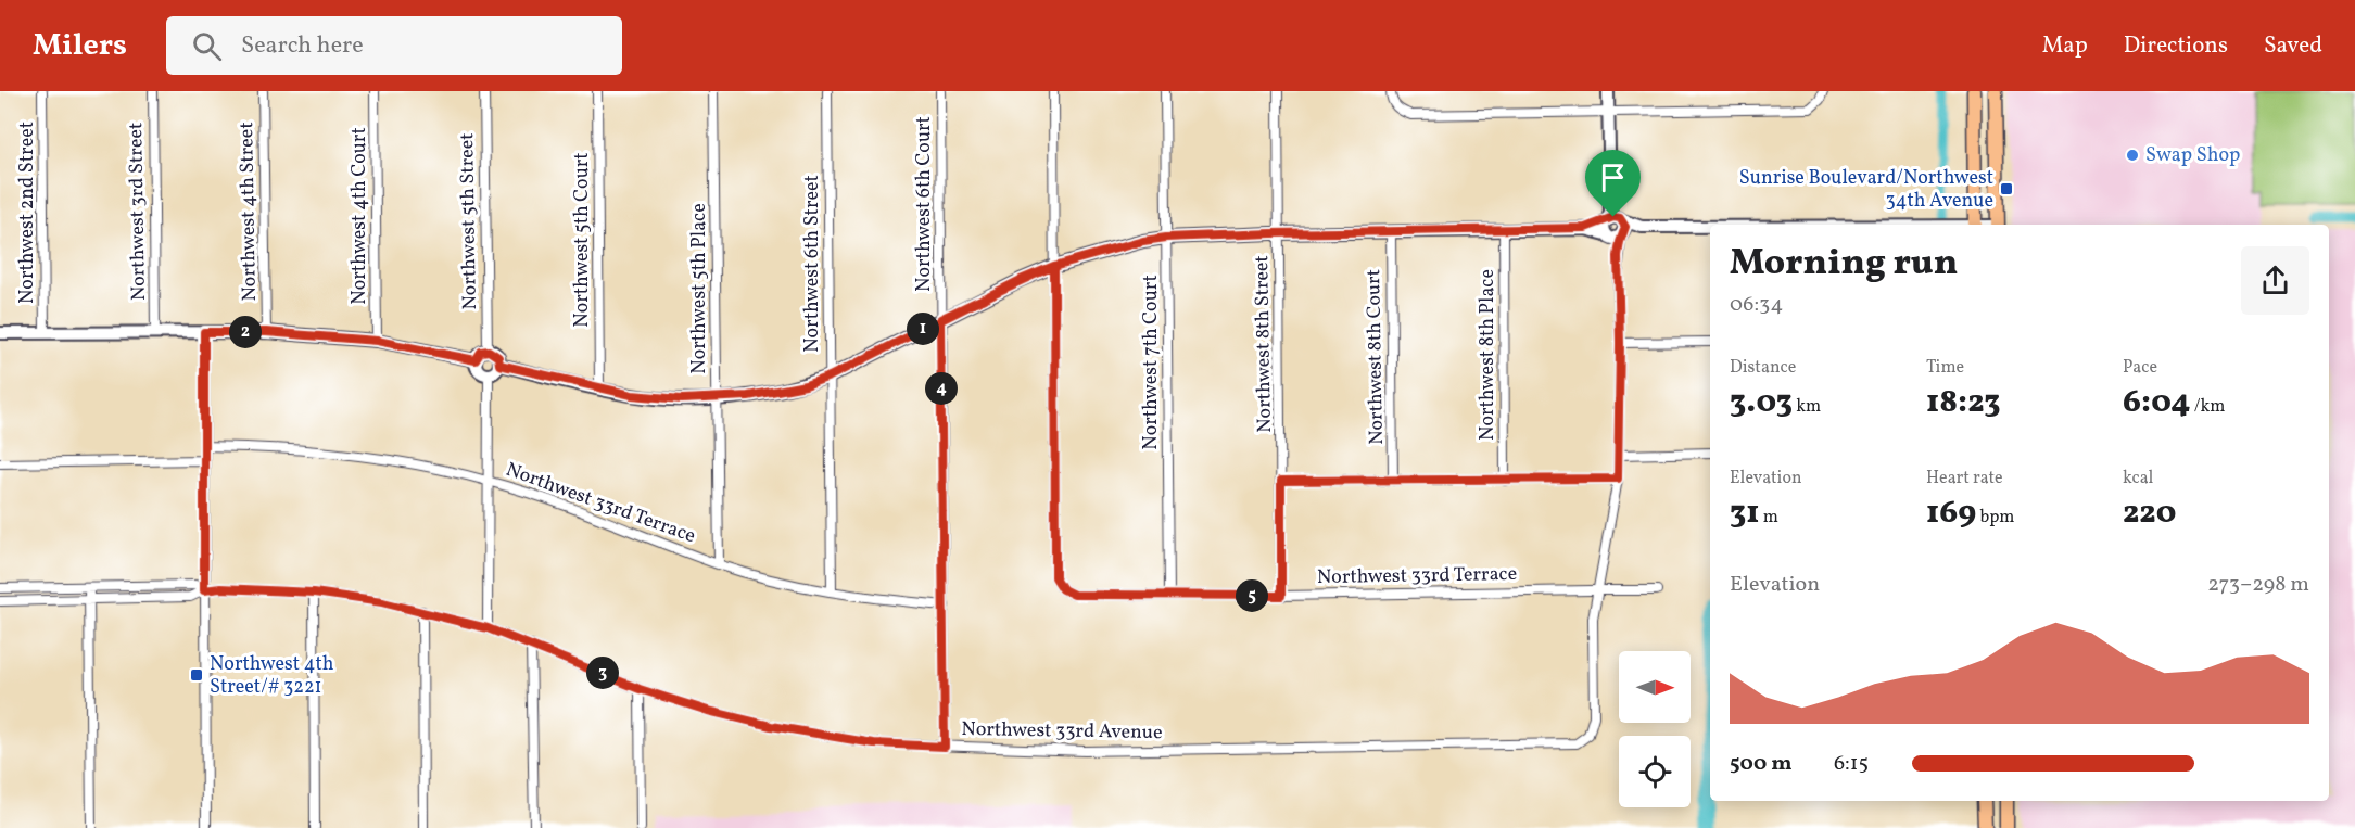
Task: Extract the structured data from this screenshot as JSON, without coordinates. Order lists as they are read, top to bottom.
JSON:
{
  "streets": {
    "street": [
      "Northwest 6th Court",
      "Northwest 3rd Street",
      "Northwest 4th Street",
      "Northwest 2nd Street",
      "Northwest 4th Court",
      "Northwest 5th Street",
      "Northwest 5th Court",
      "Northwest 6th Street",
      "Northwest 5th Place",
      "Northwest 8th Street",
      "Northwest 8th Place",
      "Northwest 8th Court",
      "Northwest 7th Court",
      "Northwest 33rd Terrace",
      "Northwest 33rd Avenue"
    ]
  },
  "crossings": [
    ["Northwest 6th Court", "Northwest 33rd Terrace"],
    ["Northwest 6th Court", "Northwest 33rd Avenue"],
    ["Northwest 6th Street", "Northwest 33rd Terrace"],
    ["Northwest 5th Place", "Northwest 33rd Terrace"],
    ["Northwest 8th Street", "Northwest 33rd Terrace"],
    ["Northwest 7th Court", "Northwest 33rd Terrace"],
    ["Northwest 33rd Terrace", "Northwest 33rd Avenue"]
  ],
  "places": {
    "other": ["Swap Shop"],
    "transit": ["Sunrise Boulevard/Northwest 34th Avenue", "Northwest 4th Street/# 3221"]
  },
  "north": "right",
  "page": {
    "header": "Milers",
    "search": "Search here",
    "nav": ["Map", "Directions", "Saved"],
    "heading": ["Morning run", "06:34"],
    "pins": [
      "1",
      "2",
      "4",
      "5",
      "3"
    ],
    "stats": [
      ["Distance", "3.03 km"],
      ["Time", "18:23"],
      ["Pace", "6:04 /km"],
      ["Elevation", "31 m"],
      ["Heart rate", "169 bpm"],
      ["kcal", "220"]
    ],
    "chart": ["Elevation", "273–298 m"],
    "list": [
      {
        "name": "500 m",
        "note": "6:15"
      }
    ]
  }
}
